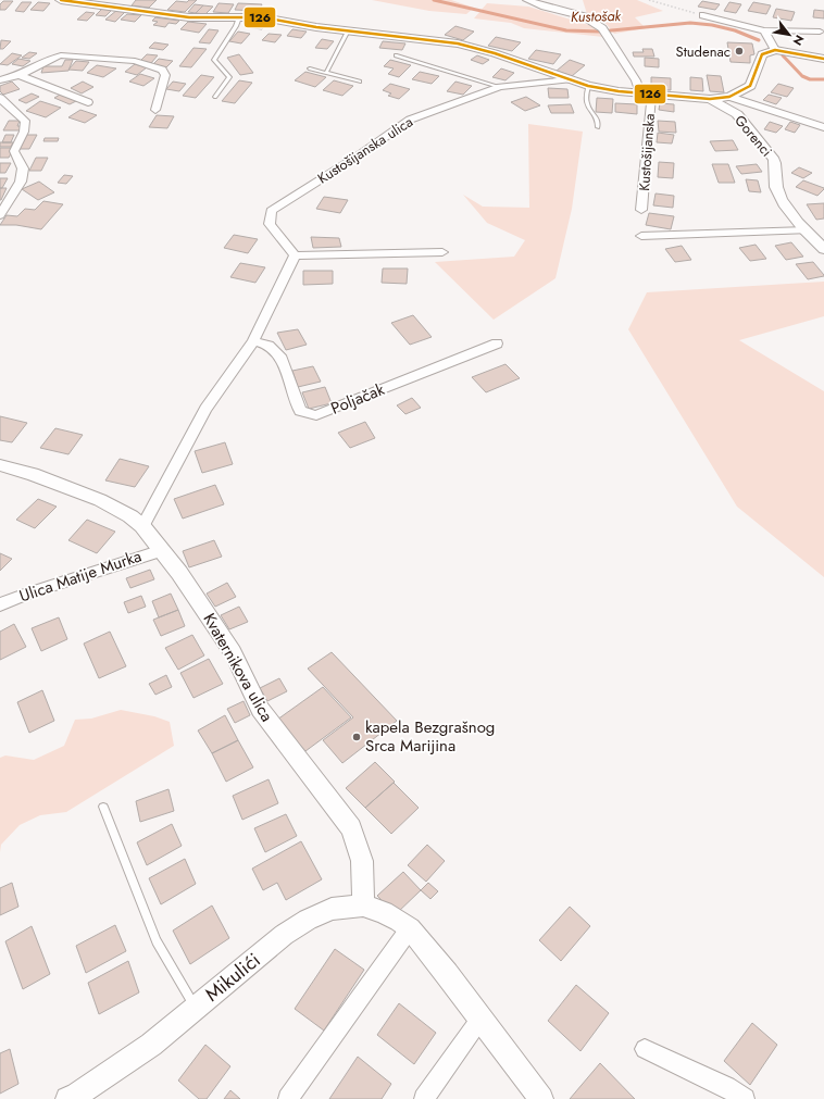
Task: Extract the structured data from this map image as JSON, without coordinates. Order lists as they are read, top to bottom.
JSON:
{
  "streets": {
    "street": [
      "Gorenci",
      "Kustošijanska ulica",
      "Kustošijanska",
      "Poljačak",
      "Ulica Matije Murka",
      "Kvaternikova ulica",
      "Mikulići"
    ]
  },
  "crossings": [
    ["Gorenci", "Kustošijanska ulica"],
    ["Kustošijanska ulica", "Kustošijanska"],
    ["Ulica Matije Murka", "Kvaternikova ulica"],
    ["Kvaternikova ulica", "Mikulići"]
  ],
  "water": ["Kustošak"],
  "places": ["Studenac", "kapela Bezgrašnog Srca Marijina"],
  "lines": ["transit line 126"],
  "north": "bottom right"
}
